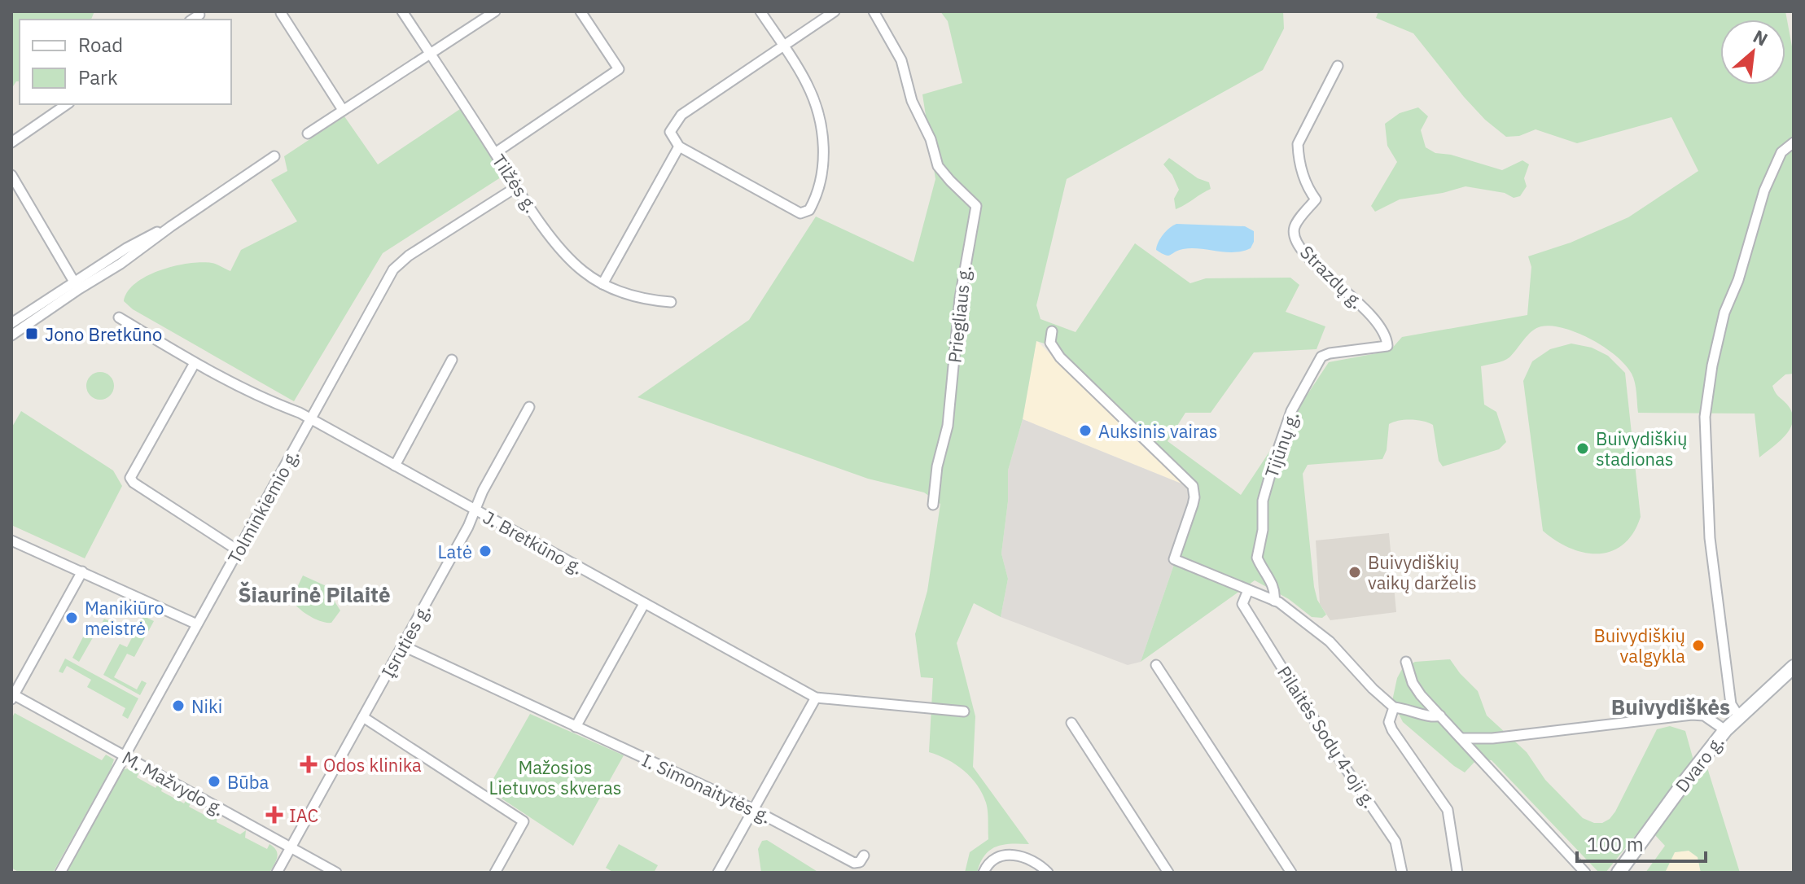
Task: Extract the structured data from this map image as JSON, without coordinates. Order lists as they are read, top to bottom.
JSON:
{
  "streets": {
    "main road": ["Dvaro g."],
    "street": [
      "Tilžės g.",
      "Strazdų g.",
      "Priegliaus g.",
      "Tijūnų g.",
      "Tolminkiemio g.",
      "J. Bretkūno g.",
      "Įsruties g.",
      "Pilaitės Sodų 4-oji g.",
      "M. Mažvydo g.",
      "I. Simonaitytės g."
    ]
  },
  "crossings": [
    ["Tilžės g.", "Tolminkiemio g."],
    ["Strazdų g.", "Tijūnų g."],
    ["Tolminkiemio g.", "J. Bretkūno g."],
    ["Tolminkiemio g.", "M. Mažvydo g."],
    ["J. Bretkūno g.", "Įsruties g."],
    ["Įsruties g.", "M. Mažvydo g."],
    ["Įsruties g.", "I. Simonaitytės g."]
  ],
  "districts": ["Šiaurinė Pilaitė", "Buivydiškės"],
  "parks": ["Mažosios Lietuvos skveras"],
  "places": {
    "transit": ["Jono Bretkūno"],
    "other": [
      "Auksinis vairas",
      "Buivydiškių stadionas",
      "Latė",
      "Buivydiškių vaikų darželis",
      "Manikiūro meistrė",
      "Buivydiškių valgykla",
      "Niki",
      "Būba"
    ],
    "health": ["Odos klinika", "IAC"]
  },
  "legend": ["Road", "Park"],
  "scale_bar": "100 m",
  "north": "top right"
}
